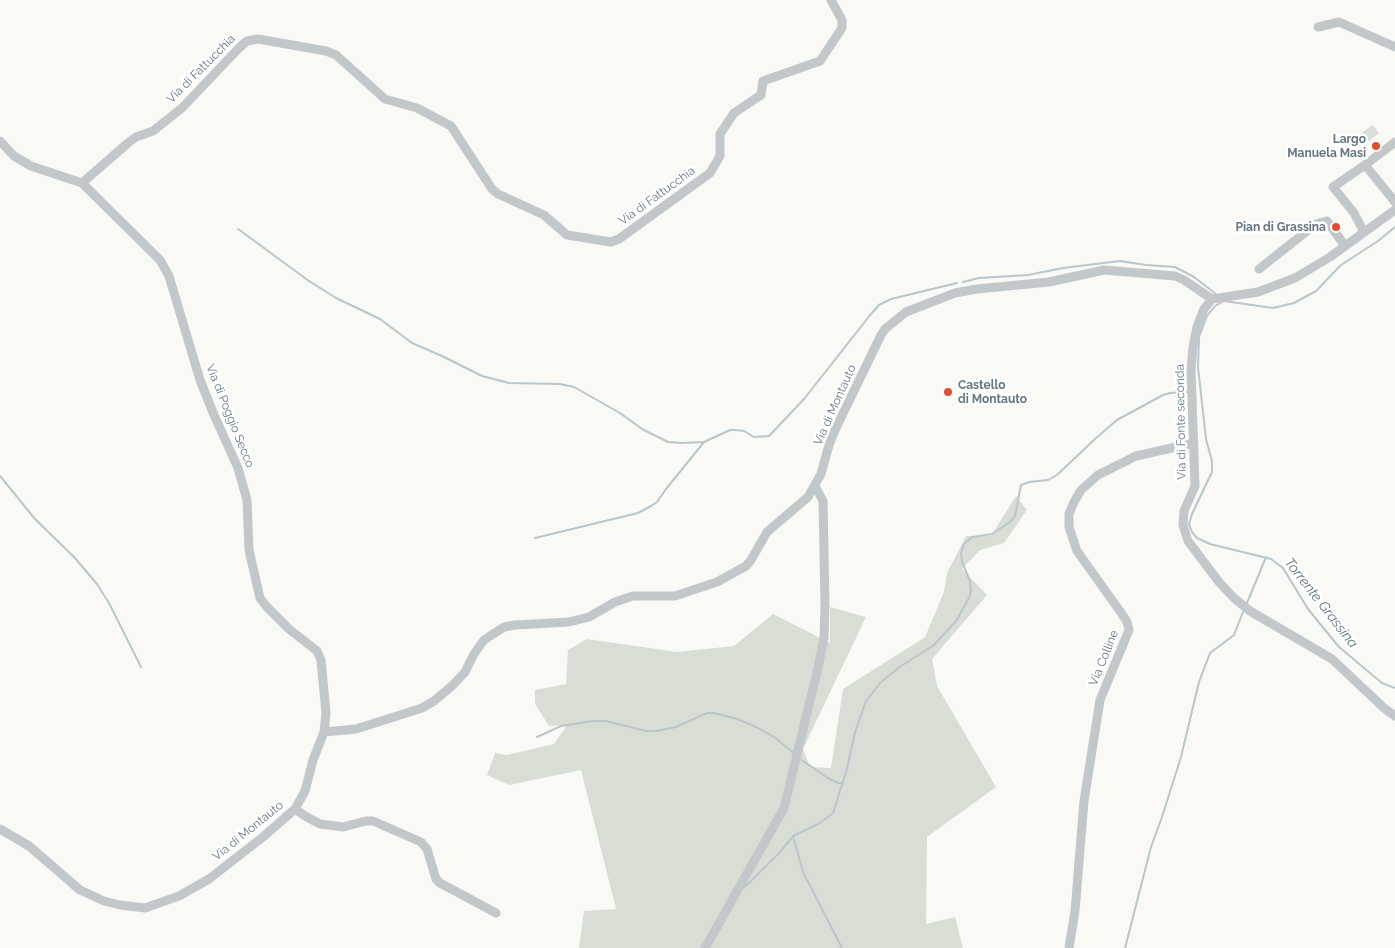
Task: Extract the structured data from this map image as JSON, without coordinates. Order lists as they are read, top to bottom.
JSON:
{
  "streets": {
    "street": [
      "Via di Fattucchia",
      "Via di Montauto",
      "Via di Poggio Secco",
      "Via di Fonte seconda",
      "Via Colline"
    ]
  },
  "crossings": [
    ["Via di Fattucchia", "Via di Poggio Secco"],
    ["Via di Montauto", "Via di Poggio Secco"],
    ["Via di Montauto", "Via di Fonte seconda"],
    ["Via di Fonte seconda", "Via Colline"]
  ],
  "water": ["Torrente Grassina"],
  "places": ["Largo Manuela Masi", "Pian di Grassina", "Castello di Montauto"]
}
